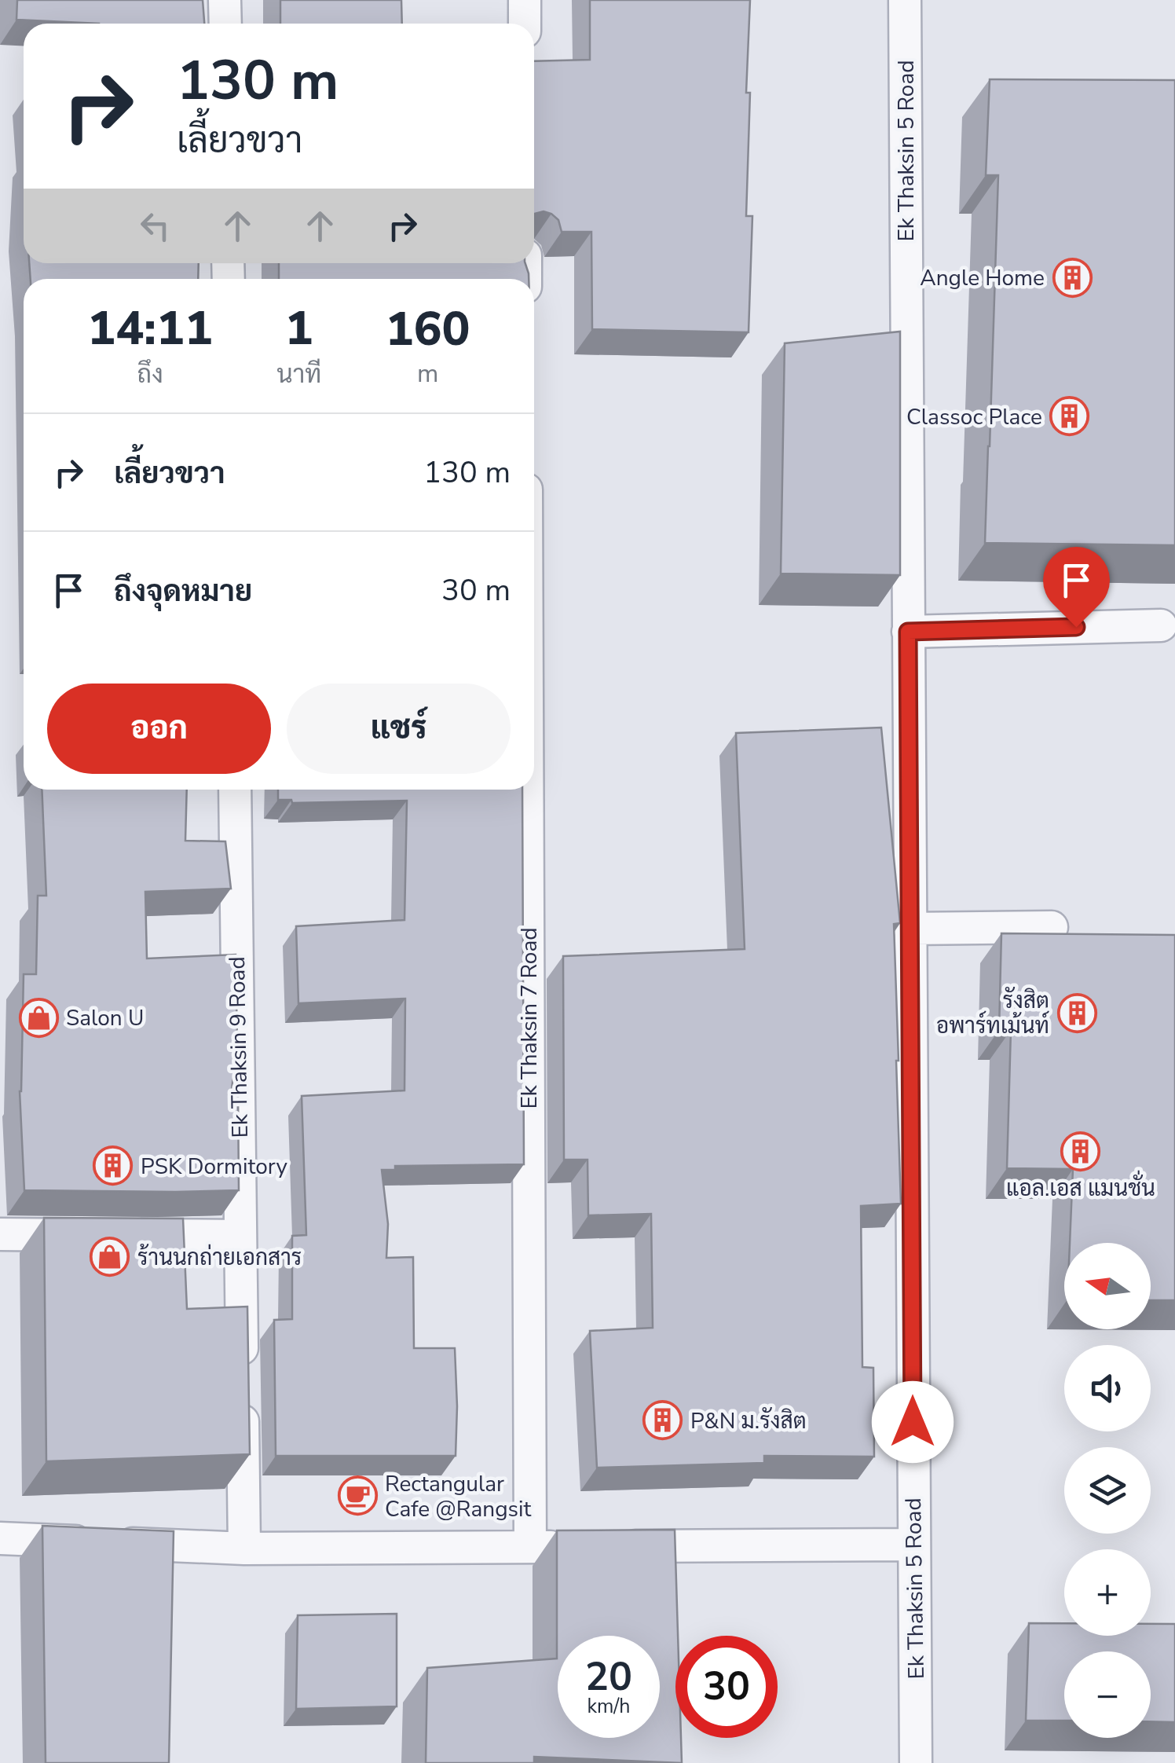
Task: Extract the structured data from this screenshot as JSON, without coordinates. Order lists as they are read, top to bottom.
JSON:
{
  "streets": {
    "street": ["Ek Thaksin 5 Road", "Ek Thaksin 7 Road", "Ek Thaksin 9 Road"]
  },
  "places": {
    "building": [
      "Angle Home",
      "Classoc Place",
      "รังสิต อพาร์ทเม้นท์",
      "แอล.เอส แมนชั่น",
      "PSK Dormitory",
      "P&N ม.รังสิต"
    ],
    "shop": ["Salon U", "ร้านนกถ่ายเอกสาร"],
    "cafe": ["Rectangular Cafe @Rangsit"]
  },
  "north": "left",
  "page": {
    "turn": ["130 m", "เลี้ยวขวา"],
    "eta": [
      "14:11",
      "ถึง",
      "1",
      "นาที",
      "160",
      "m"
    ],
    "list": [
      {
        "name": "เลี้ยวขวา",
        "value": "130 m"
      },
      {
        "name": "ถึงจุดหมาย",
        "value": "30 m"
      }
    ],
    "buttons": ["ออก", "แชร์"],
    "map_buttons": ["+", "−"],
    "speed": "20 km/h",
    "limit": "30"
  }
}
